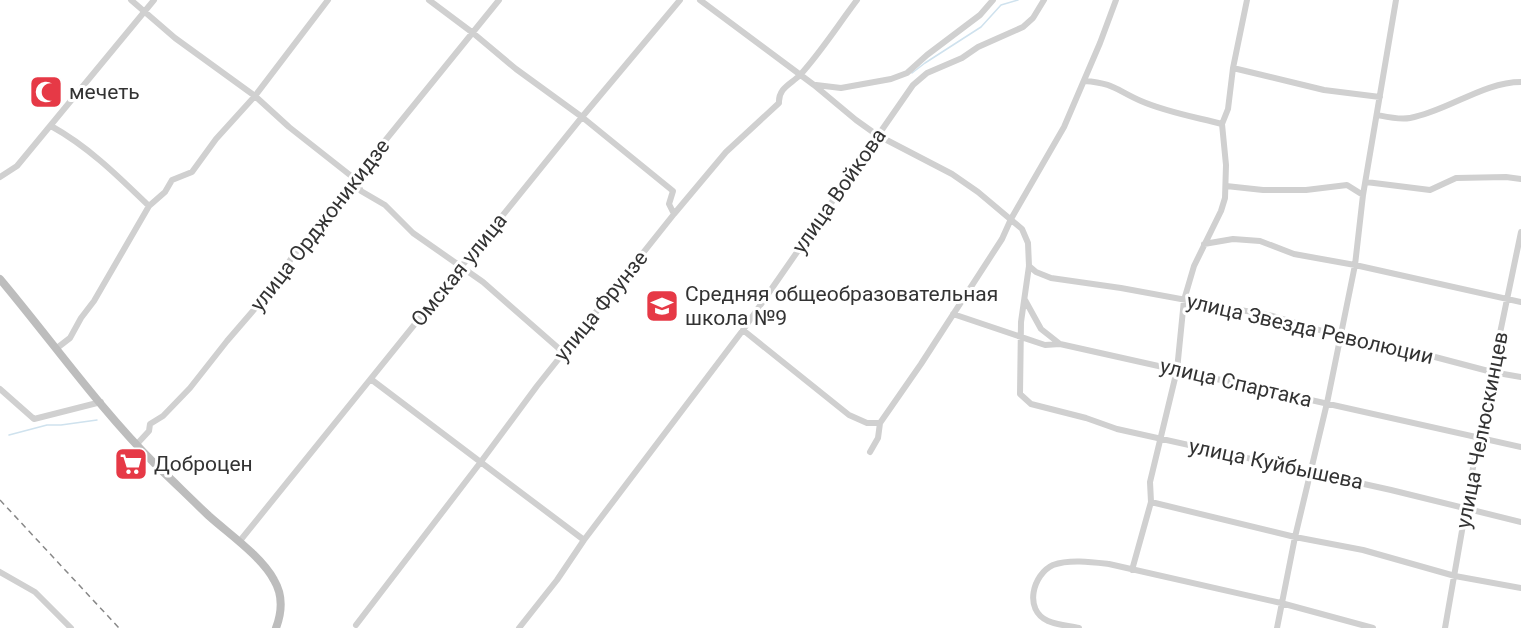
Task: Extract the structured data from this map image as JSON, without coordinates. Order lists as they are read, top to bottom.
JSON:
{
  "streets": {
    "street": [
      "улица Войкова",
      "улица Орджоникидзе",
      "Омская улица",
      "улица Фрунзе",
      "улица Звезда Революции",
      "улица Спартака",
      "улица Челюскинцев",
      "улица Куйбышева"
    ]
  },
  "crossings": [
    ["улица Звезда Революции", "улица Челюскинцев"],
    ["улица Спартака", "улица Челюскинцев"],
    ["улица Спартака", "улица Куйбышева"],
    ["улица Челюскинцев", "улица Куйбышева"]
  ],
  "places": {
    "mosque": ["мечеть"],
    "school or university": ["Средняя общеобразовательная школа №9"],
    "supermarket": ["Доброцен"]
  }
}
